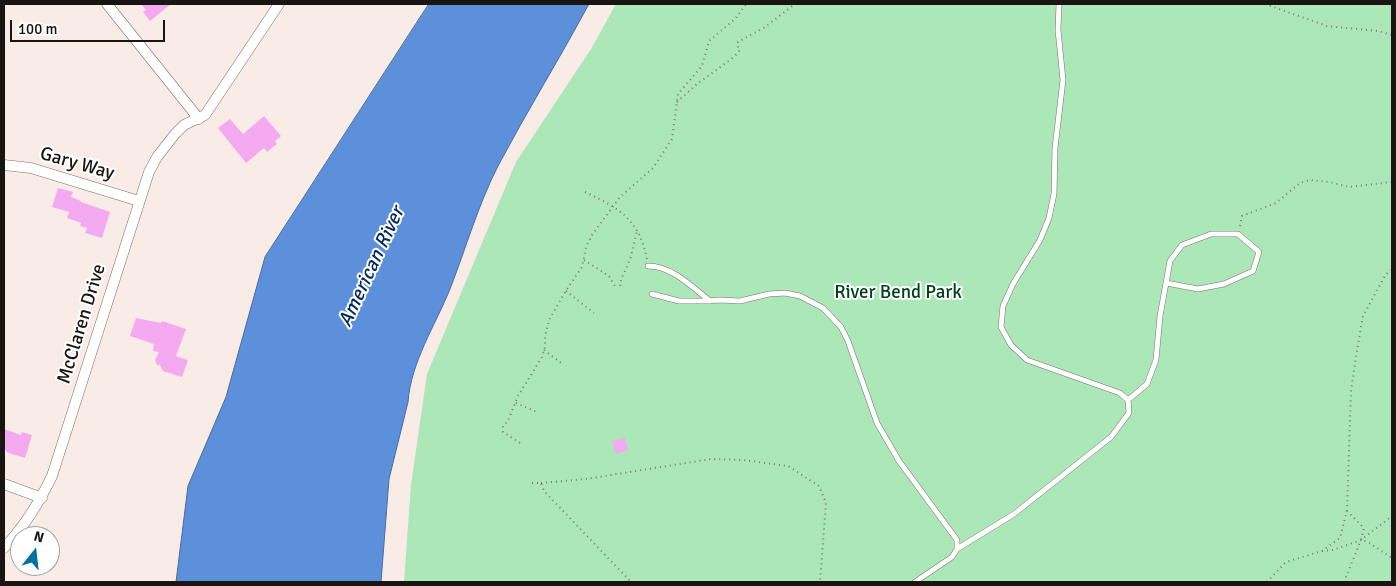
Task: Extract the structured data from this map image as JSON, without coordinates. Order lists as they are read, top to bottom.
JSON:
{
  "streets": {
    "street": ["Gary Way", "McClaren Drive"]
  },
  "crossings": [
    ["Gary Way", "McClaren Drive"]
  ],
  "water": ["American River"],
  "parks": ["River Bend Park"],
  "scale_bar": "100 m",
  "north": "top"
}
